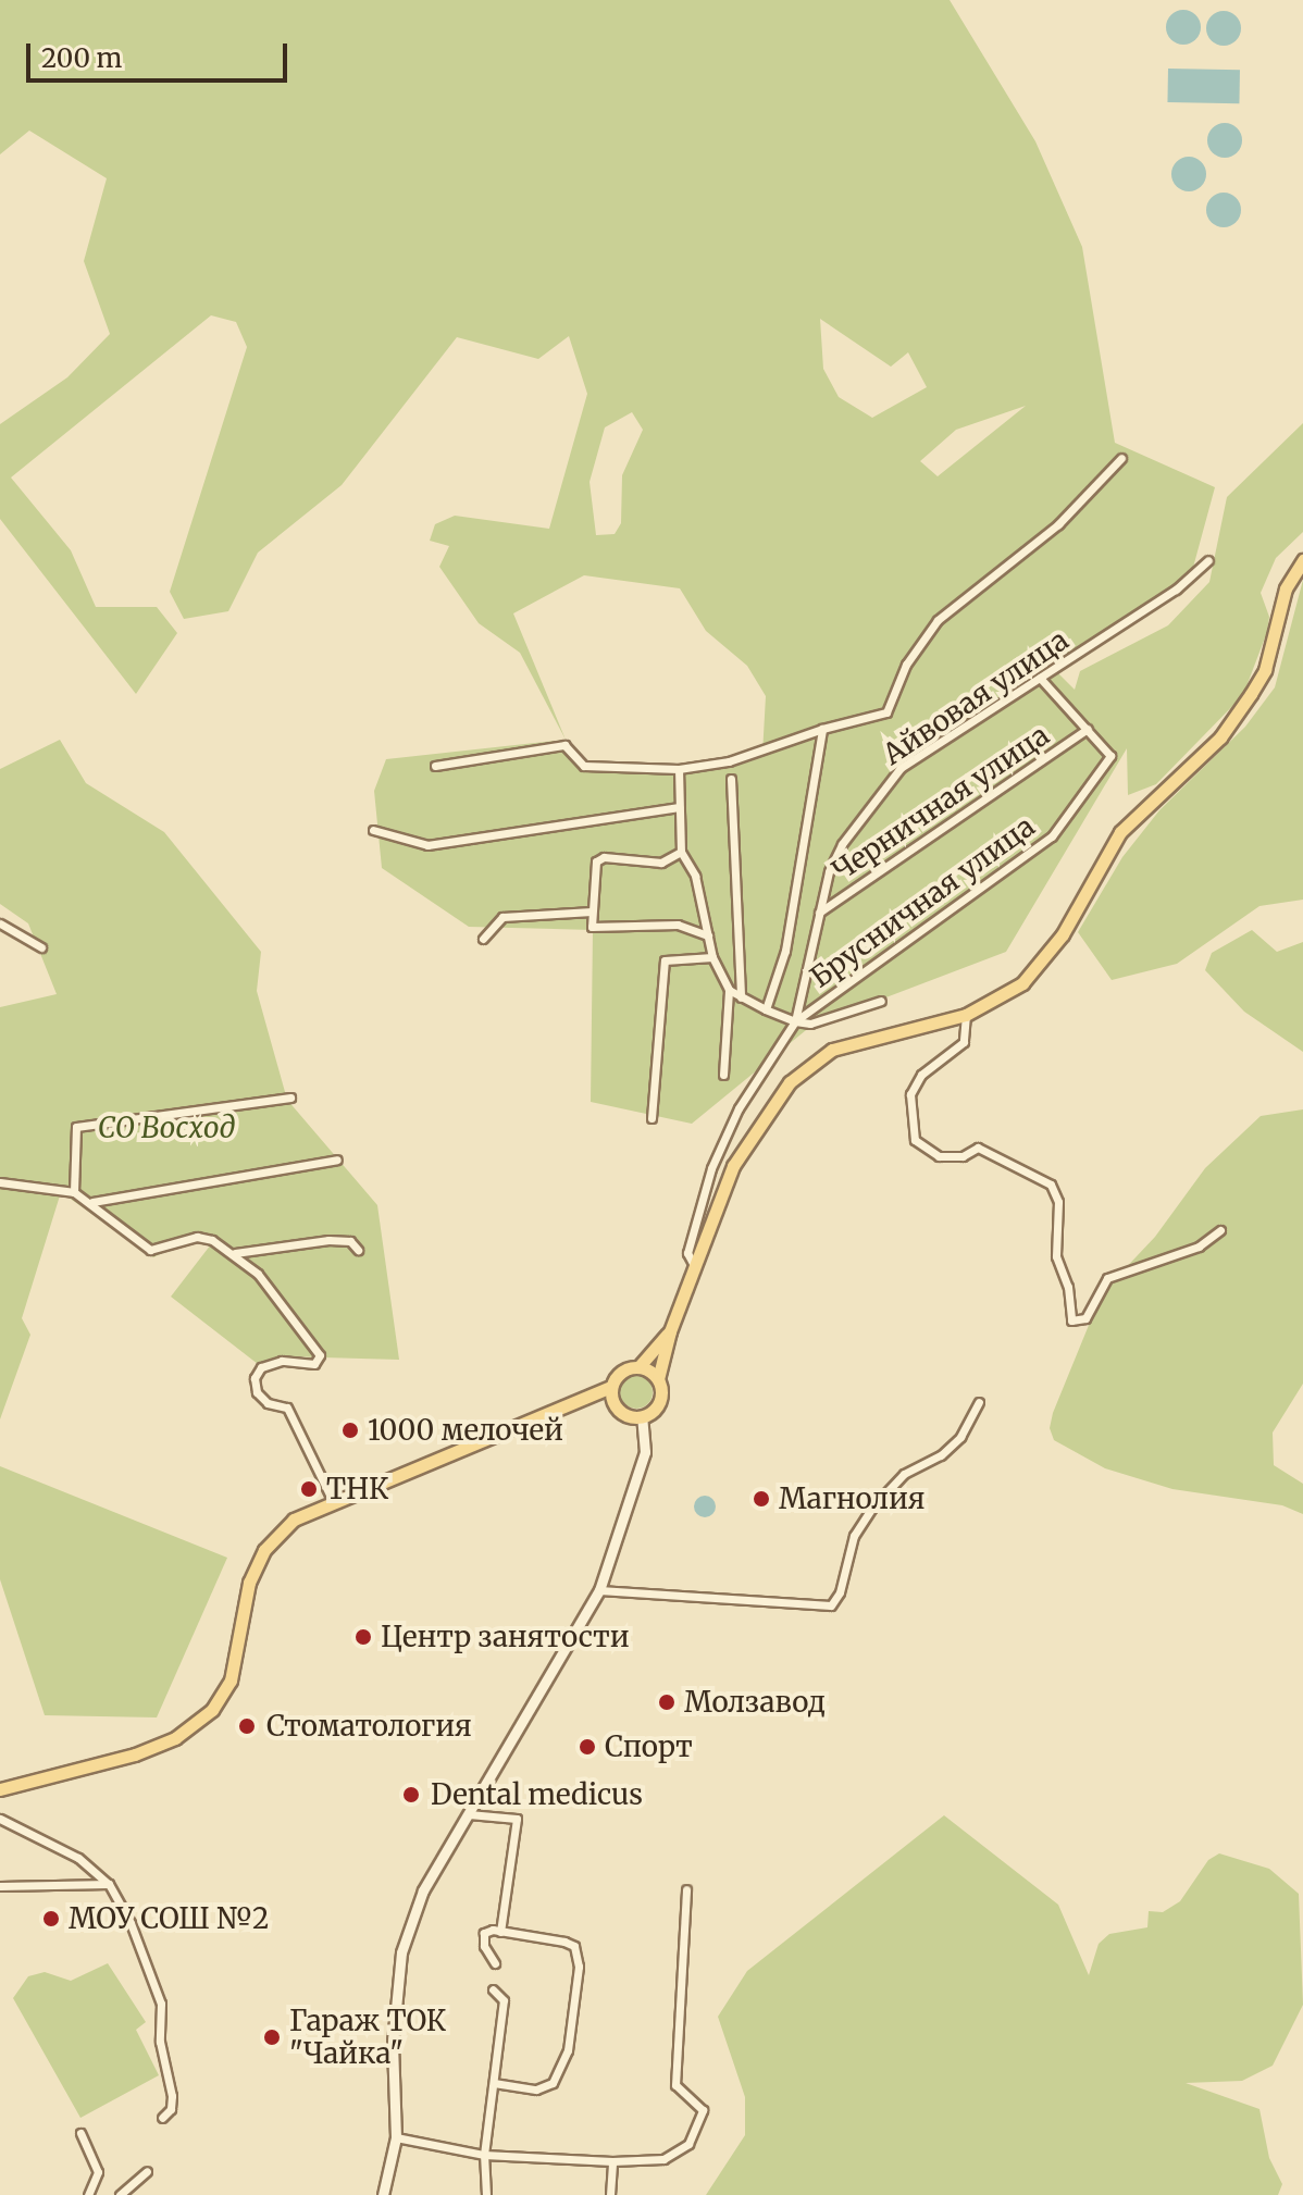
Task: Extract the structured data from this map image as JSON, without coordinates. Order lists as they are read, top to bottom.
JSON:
{
  "streets": {
    "street": ["Айвовая улица", "Черничная улица", "Брусничная улица"]
  },
  "crossings": [
    ["Айвовая улица", "Черничная улица"],
    ["Айвовая улица", "Брусничная улица"],
    ["Черничная улица", "Брусничная улица"]
  ],
  "parks": ["СО Восход"],
  "places": [
    "1000 мелочей",
    "ТНК",
    "Магнолия",
    "Центр занятости",
    "Молзавод",
    "Стоматология",
    "Спорт",
    "Dental medicus",
    "МОУ СОШ №2",
    "Гараж ТОК \"Чайка\""
  ],
  "scale_bar": "200 m"
}
